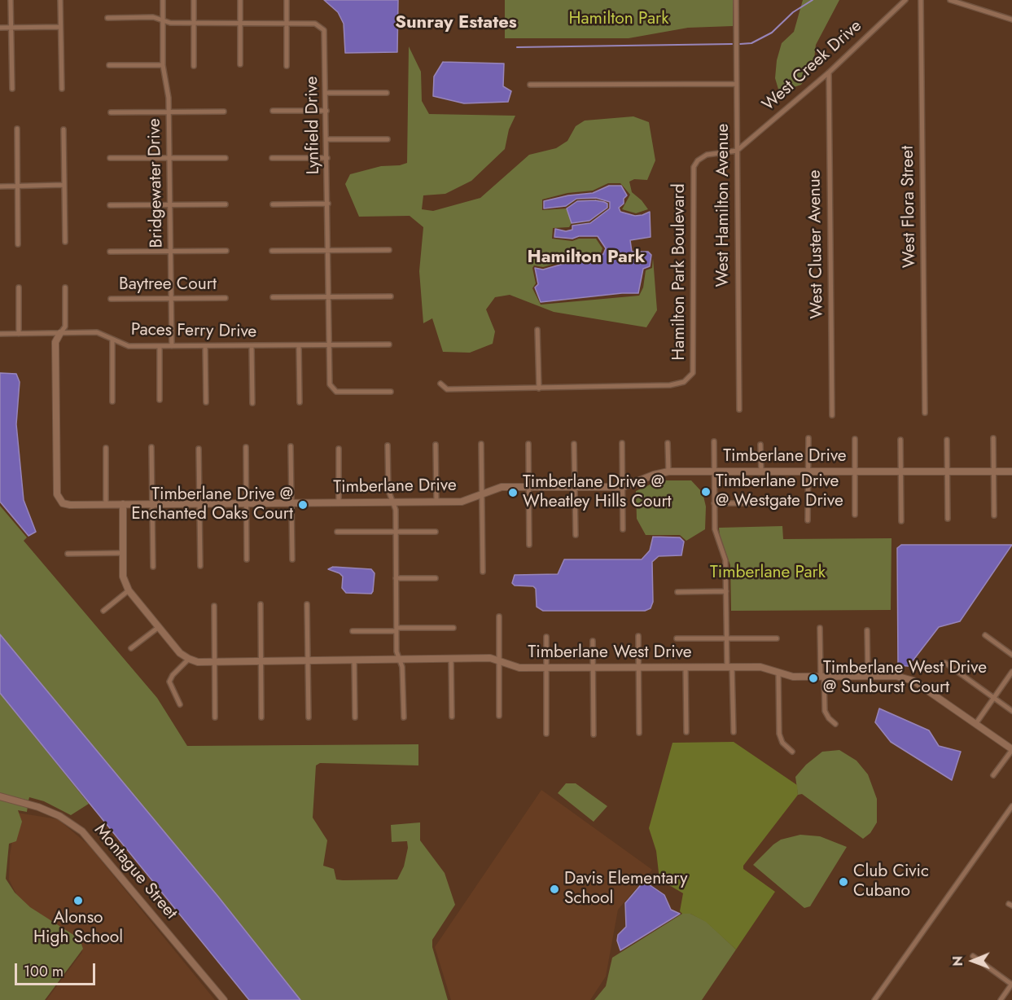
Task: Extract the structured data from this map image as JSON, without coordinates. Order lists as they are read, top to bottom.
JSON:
{
  "streets": {
    "street": [
      "West Creek Drive",
      "Lynfield Drive",
      "Bridgewater Drive",
      "West Hamilton Avenue",
      "West Flora Street",
      "West Cluster Avenue",
      "Hamilton Park Boulevard",
      "Baytree Court",
      "Paces Ferry Drive",
      "Timberlane Drive",
      "Timberlane West Drive",
      "Montague Street"
    ]
  },
  "crossings": [
    ["West Creek Drive", "West Hamilton Avenue"],
    ["West Creek Drive", "West Cluster Avenue"],
    ["West Creek Drive", "Hamilton Park Boulevard"],
    ["Lynfield Drive", "Bridgewater Drive"],
    ["Lynfield Drive", "Paces Ferry Drive"],
    ["Bridgewater Drive", "Baytree Court"],
    ["Bridgewater Drive", "Paces Ferry Drive"],
    ["West Hamilton Avenue", "Hamilton Park Boulevard"],
    ["Paces Ferry Drive", "Timberlane Drive"]
  ],
  "districts": ["Sunray Estates", "Hamilton Park"],
  "parks": ["Hamilton Park", "Timberlane Park"],
  "places": [
    "Timberlane Drive @ Westgate Drive",
    "Timberlane Drive @ Wheatley Hills Court",
    "Timberlane Drive @ Enchanted Oaks Court",
    "Timberlane West Drive @ Sunburst Court",
    "Club Civic Cubano",
    "Davis Elementary School",
    "Alonso High School"
  ],
  "scale_bar": "100 m",
  "north": "left"
}
